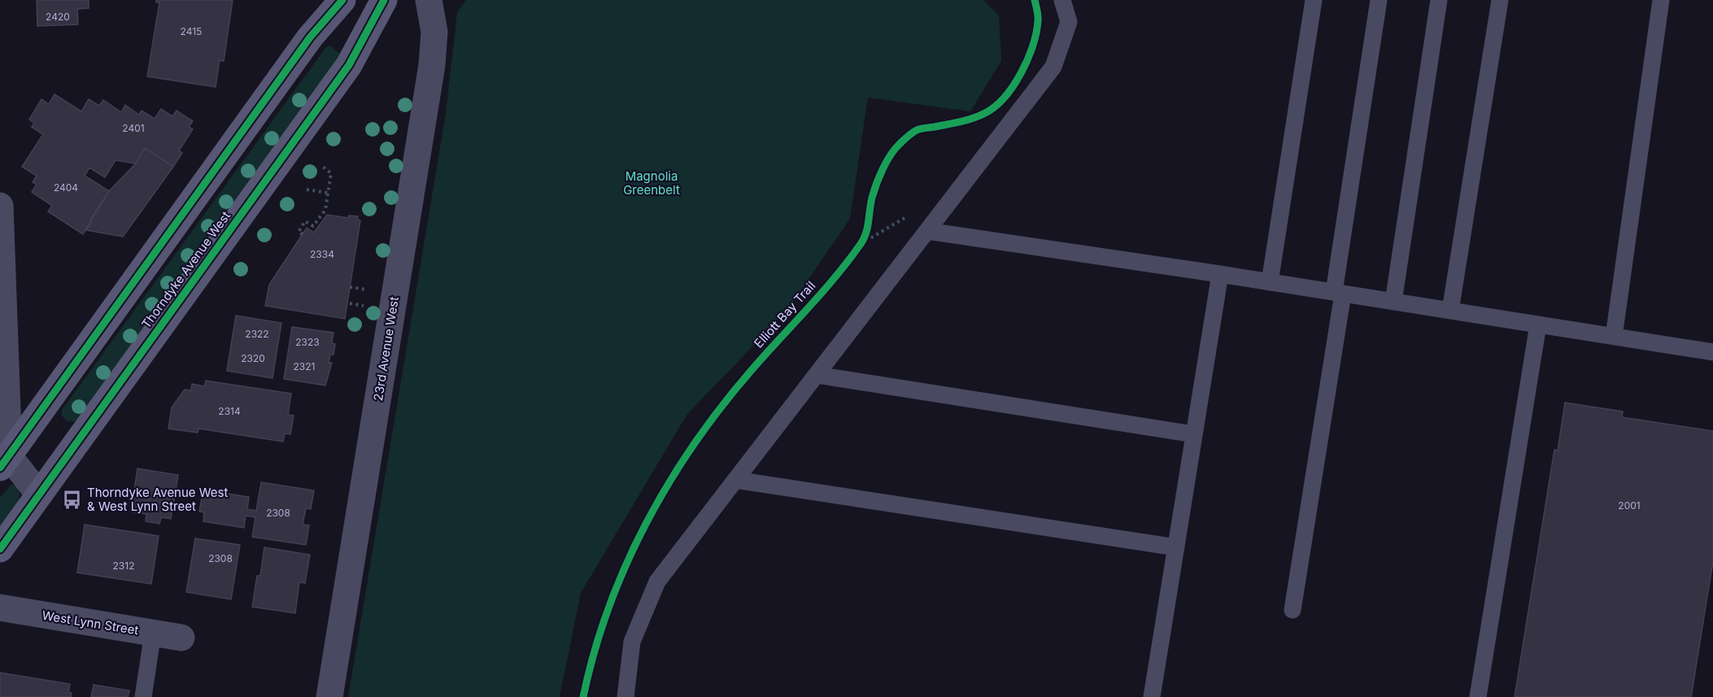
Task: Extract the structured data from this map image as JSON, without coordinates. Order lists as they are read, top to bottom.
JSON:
{
  "streets": {
    "main road": ["Thorndyke Avenue West"],
    "street": ["23rd Avenue West", "West Lynn Street"],
    "cycle path": ["Elliott Bay Trail"]
  },
  "parks": ["Magnolia Greenbelt"],
  "places": {
    "bus stop": ["Thorndyke Avenue West & West Lynn Street"]
  },
  "house_numbers": [
    "2420",
    "2415",
    "2401",
    "2404",
    "2334",
    "2322",
    "2323",
    "2320",
    "2321",
    "2314",
    "2001",
    "2308",
    "2308",
    "2312"
  ]
}
